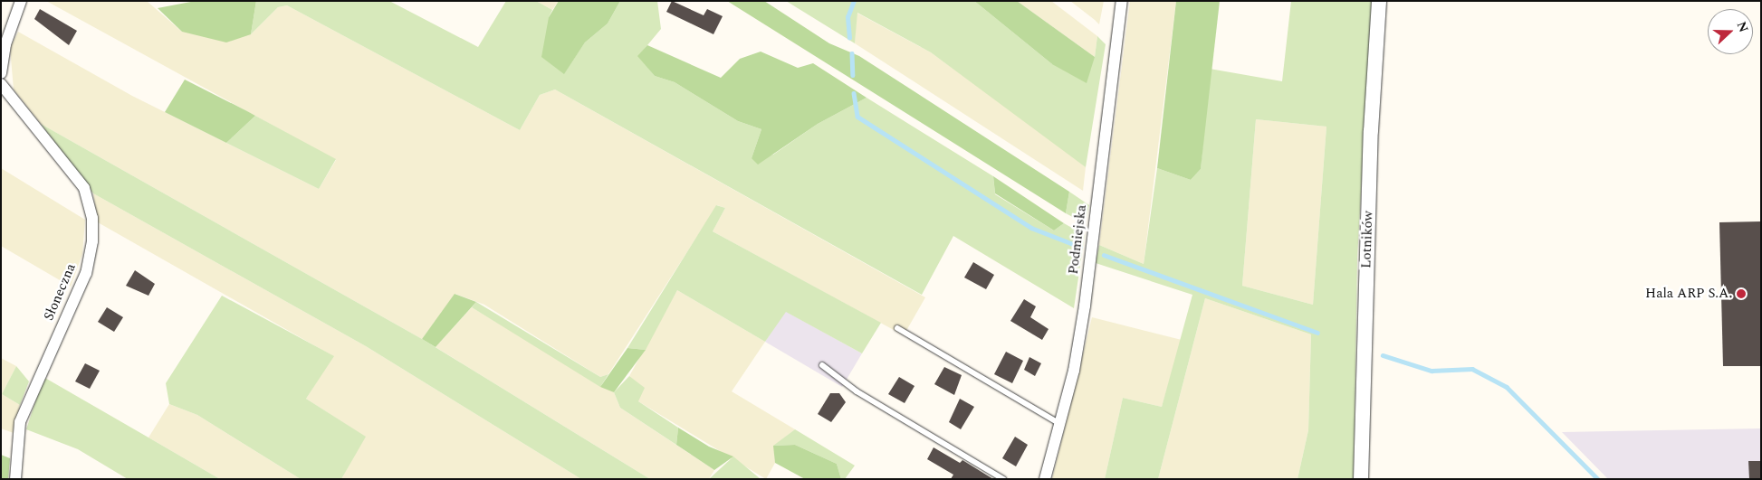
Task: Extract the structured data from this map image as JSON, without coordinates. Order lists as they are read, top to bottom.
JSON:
{
  "streets": {
    "street": ["Podmiejska", "Lotników", "Słoneczna"]
  },
  "places": ["Hala ARP S.A."],
  "north": "right"
}
